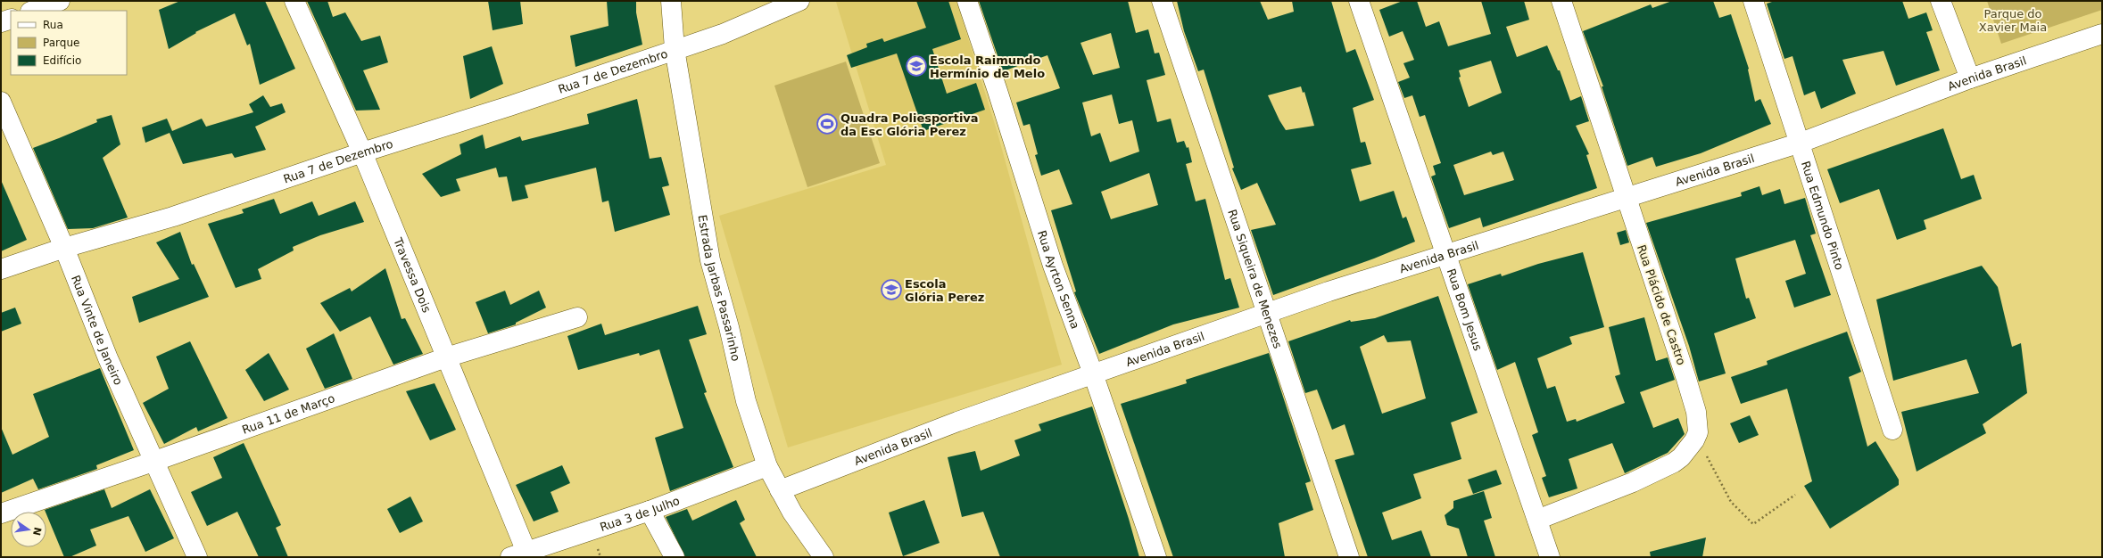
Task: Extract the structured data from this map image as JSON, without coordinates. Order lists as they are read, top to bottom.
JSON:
{
  "streets": {
    "street": [
      "Rua 7 de Dezembro",
      "Avenida Brasil",
      "Rua Edmundo Pinto",
      "Travessa Dois",
      "Rua Siqueira de Menezes",
      "Rua Ayrton Senna",
      "Estrada Jarbas Passarinho",
      "Rua Plácido de Castro",
      "Rua Bom Jesus",
      "Rua Vinte de Janeiro",
      "Rua 11 de Março",
      "Rua 3 de Julho"
    ]
  },
  "crossings": [
    ["Rua 7 de Dezembro", "Travessa Dois"],
    ["Rua 7 de Dezembro", "Estrada Jarbas Passarinho"],
    ["Rua 7 de Dezembro", "Rua Vinte de Janeiro"],
    ["Avenida Brasil", "Rua Edmundo Pinto"],
    ["Avenida Brasil", "Rua Siqueira de Menezes"],
    ["Avenida Brasil", "Rua Ayrton Senna"],
    ["Avenida Brasil", "Estrada Jarbas Passarinho"],
    ["Avenida Brasil", "Rua Plácido de Castro"],
    ["Avenida Brasil", "Rua Bom Jesus"],
    ["Travessa Dois", "Rua 11 de Março"],
    ["Travessa Dois", "Rua 3 de Julho"],
    ["Estrada Jarbas Passarinho", "Rua 3 de Julho"],
    ["Rua Vinte de Janeiro", "Rua 11 de Março"]
  ],
  "parks": ["Parque do Xavier Maia"],
  "places": {
    "school or university": ["Escola Raimundo Hermínio de Melo", "Escola Glória Perez"],
    "sports": ["Quadra Poliesportiva da Esc Glória Perez"]
  },
  "legend": ["Rua", "Parque", "Edifício"],
  "north": "right"
}
